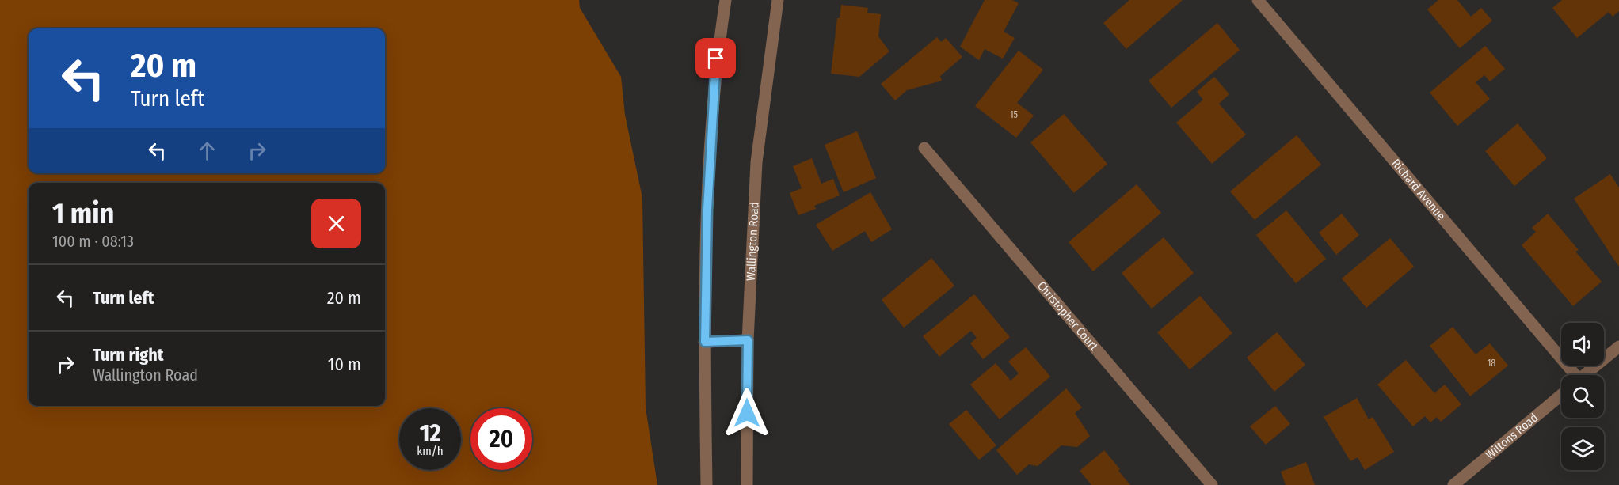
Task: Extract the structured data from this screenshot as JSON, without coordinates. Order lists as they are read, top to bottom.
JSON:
{
  "streets": {
    "street": [
      "Richard Avenue",
      "Wallington Road",
      "Christopher Court",
      "Wiltons Road"
    ]
  },
  "house_numbers": ["15", "18"],
  "page": {
    "turn": ["20 m", "Turn left"],
    "heading": ["1 min", "100 m · 08:13"],
    "list": [
      {
        "name": "Turn left",
        "value": "20 m"
      },
      {
        "name": "Turn right",
        "note": "Wallington Road",
        "value": "10 m"
      }
    ],
    "speed": "12 km/h",
    "limit": "20"
  }
}
